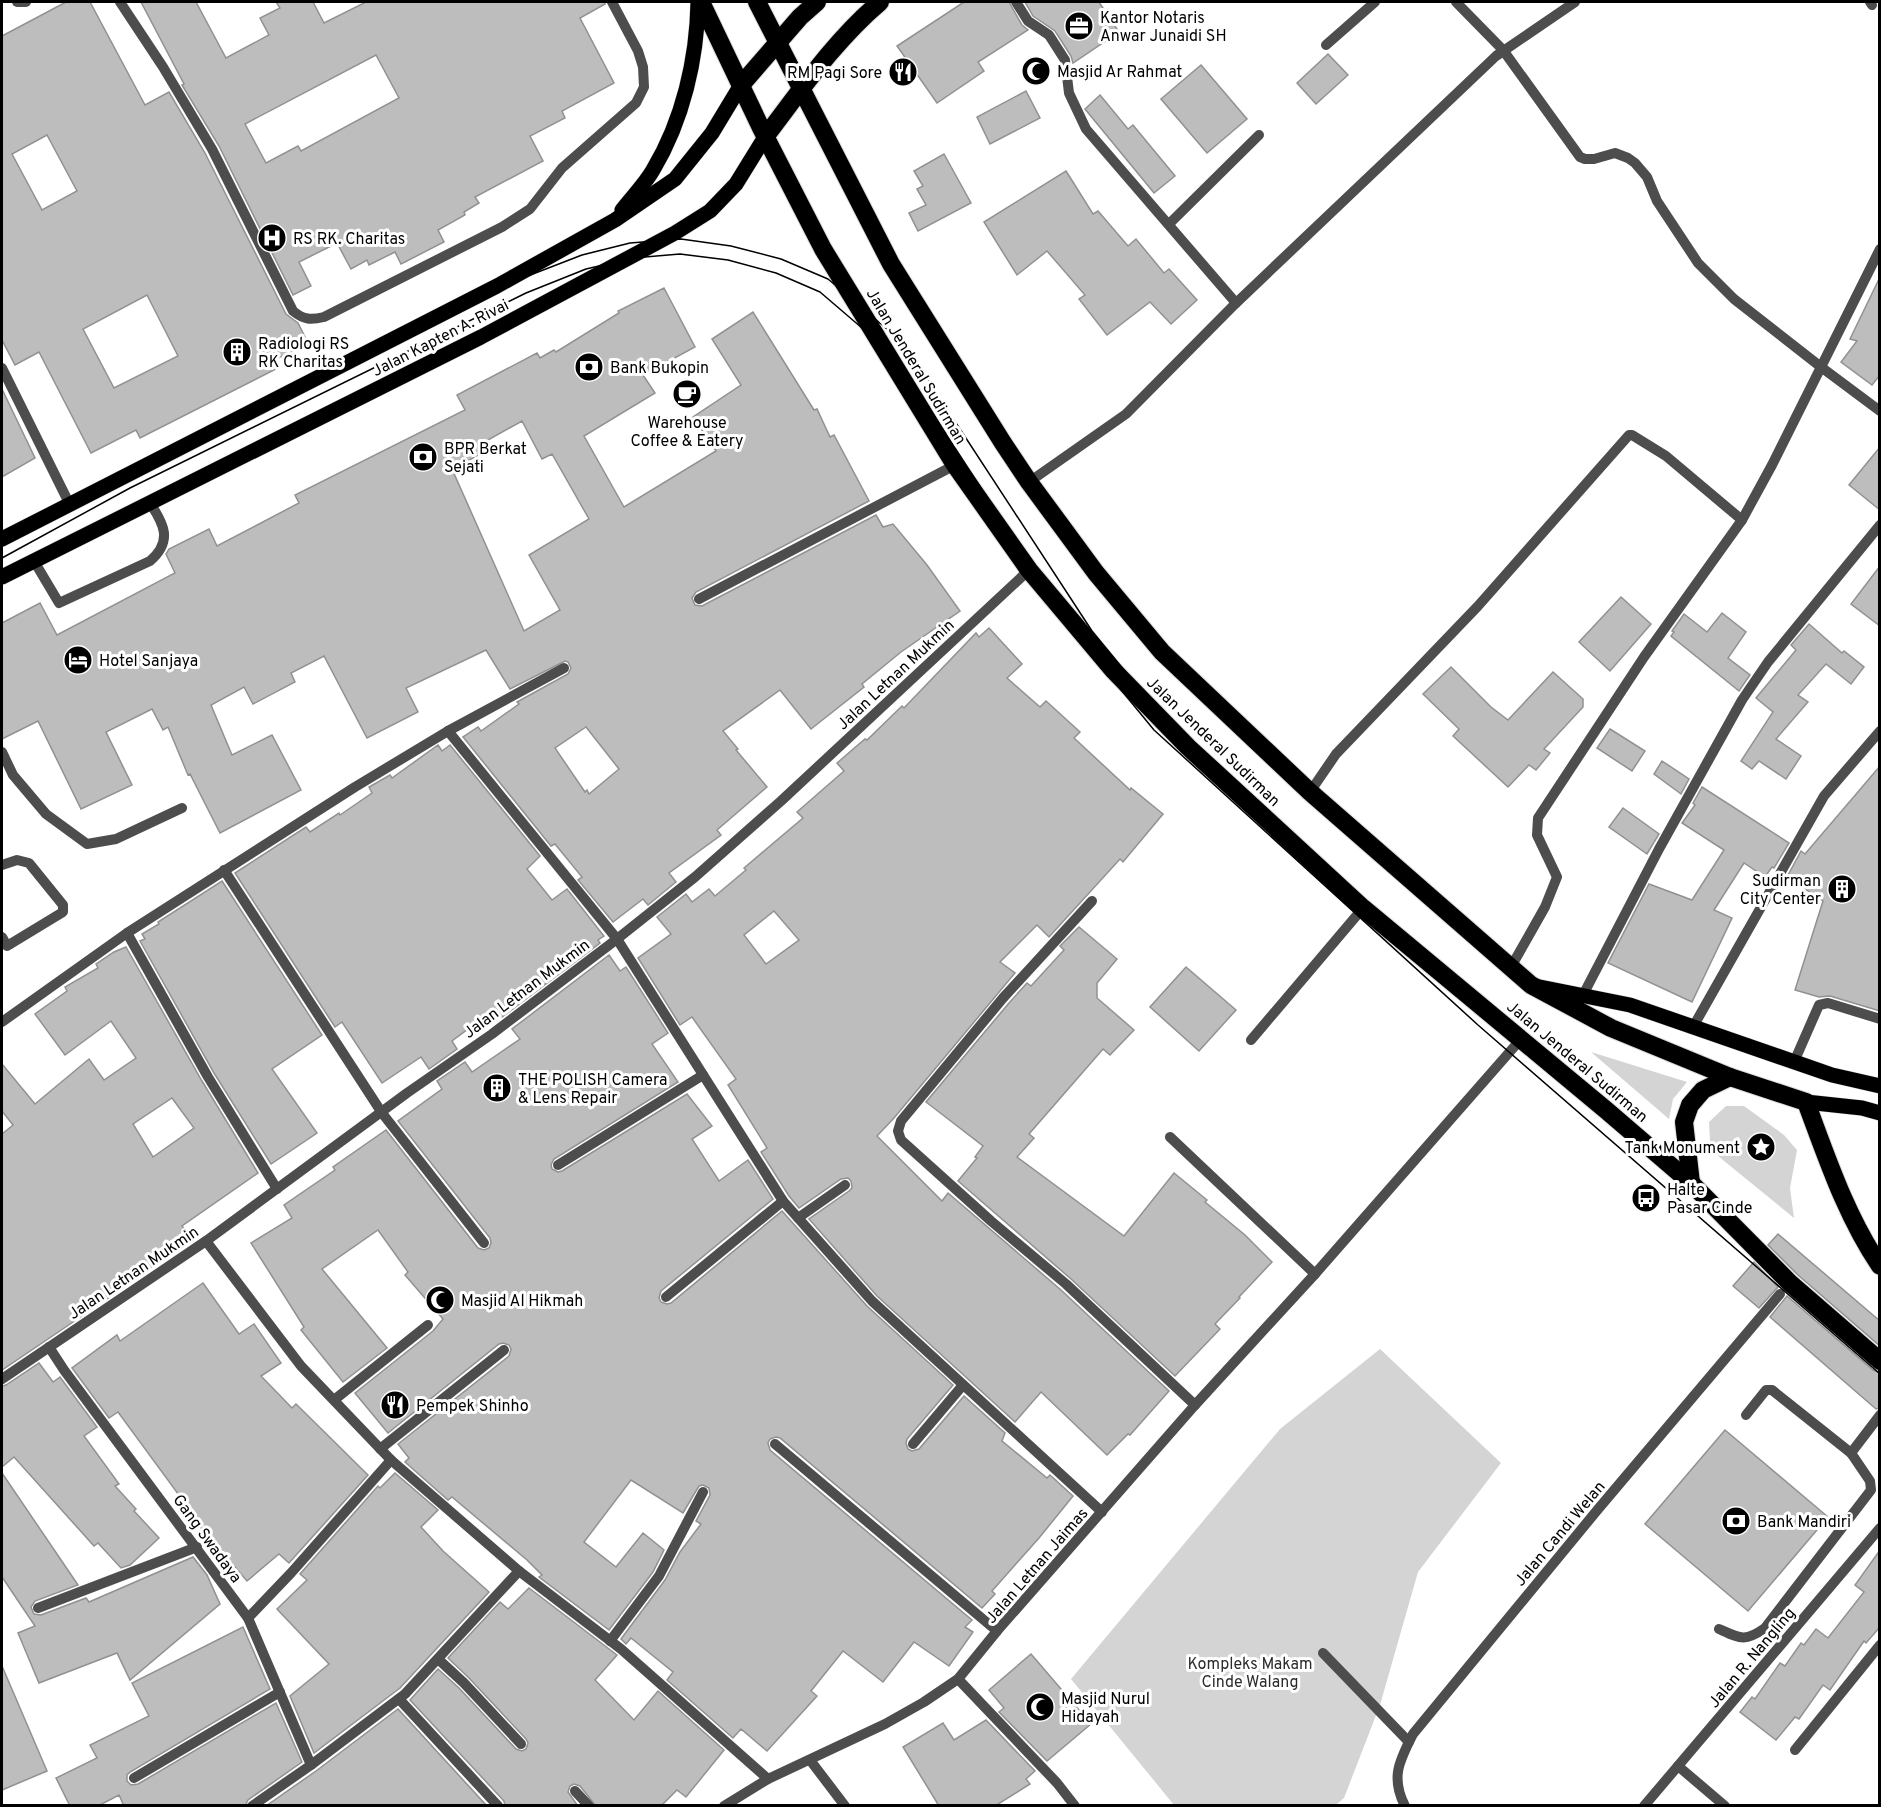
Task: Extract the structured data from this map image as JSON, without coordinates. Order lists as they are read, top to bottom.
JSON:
{
  "streets": {
    "highway": ["Jalan Jenderal Sudirman"],
    "main road": ["Jalan Kapten A. Rivai"],
    "street": [
      "Jalan Letnan Mukmin",
      "Jalan Candi Welan",
      "Gang Swadaya",
      "Jalan Letnan Jaimas",
      "Jalan R. Nangling"
    ]
  },
  "crossings": [
    ["Jalan Kapten A. Rivai", "Jalan Jenderal Sudirman"],
    ["Jalan Jenderal Sudirman", "Jalan Letnan Mukmin"],
    ["Jalan Jenderal Sudirman", "Jalan Letnan Jaimas"],
    ["Jalan Letnan Mukmin", "Gang Swadaya"]
  ],
  "parks": ["Kompleks Makam Cinde Walang"],
  "places": {
    "office": ["Kantor Notaris Anwar Junaidi SH"],
    "mosque": ["Masjid Ar Rahmat", "Masjid Al Hikmah", "Masjid Nurul Hidayah"],
    "restaurant": ["RM Pagi Sore", "Pempek Shinho"],
    "hospital": ["RS RK. Charitas"],
    "building": ["Radiologi RS RK Charitas", "Sudirman City Center", "THE POLISH Camera & Lens Repair"],
    "bank": ["Bank Bukopin", "BPR Berkat Sejati", "Bank Mandiri"],
    "cafe": ["Warehouse Coffee & Eatery"],
    "hotel": ["Hotel Sanjaya"],
    "place": ["Tank Monument"],
    "bus stop": ["Halte Pasar Cinde"]
  }
}
